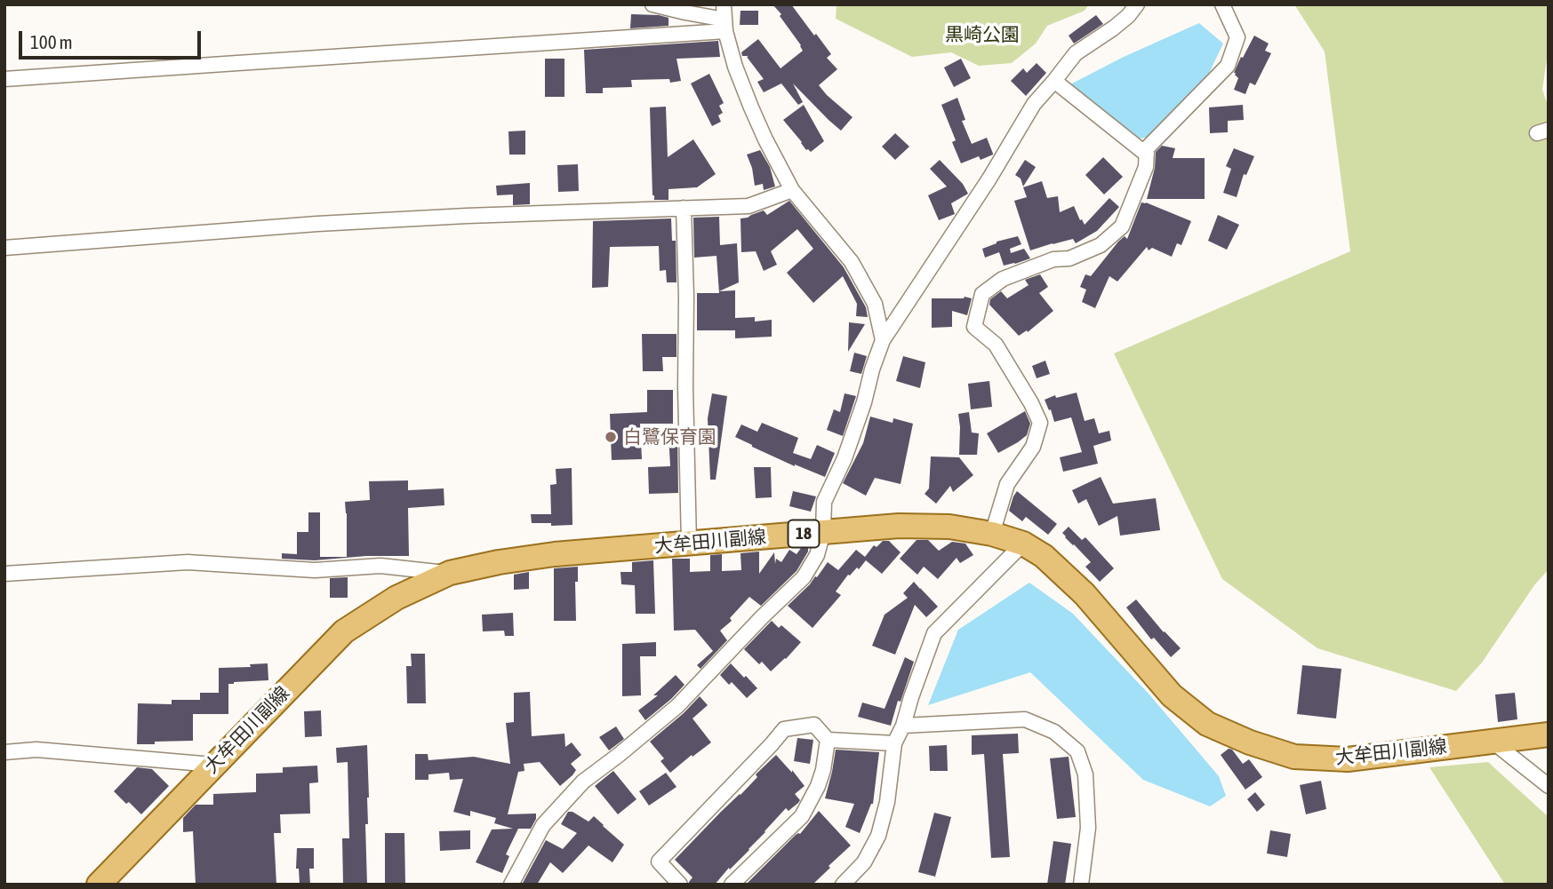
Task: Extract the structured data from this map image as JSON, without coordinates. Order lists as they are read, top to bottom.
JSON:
{
  "streets": {
    "main road": ["18", "大牟田川副線"]
  },
  "parks": ["黒崎公園"],
  "places": ["白鷺保育園"],
  "scale_bar": "100 m"
}
